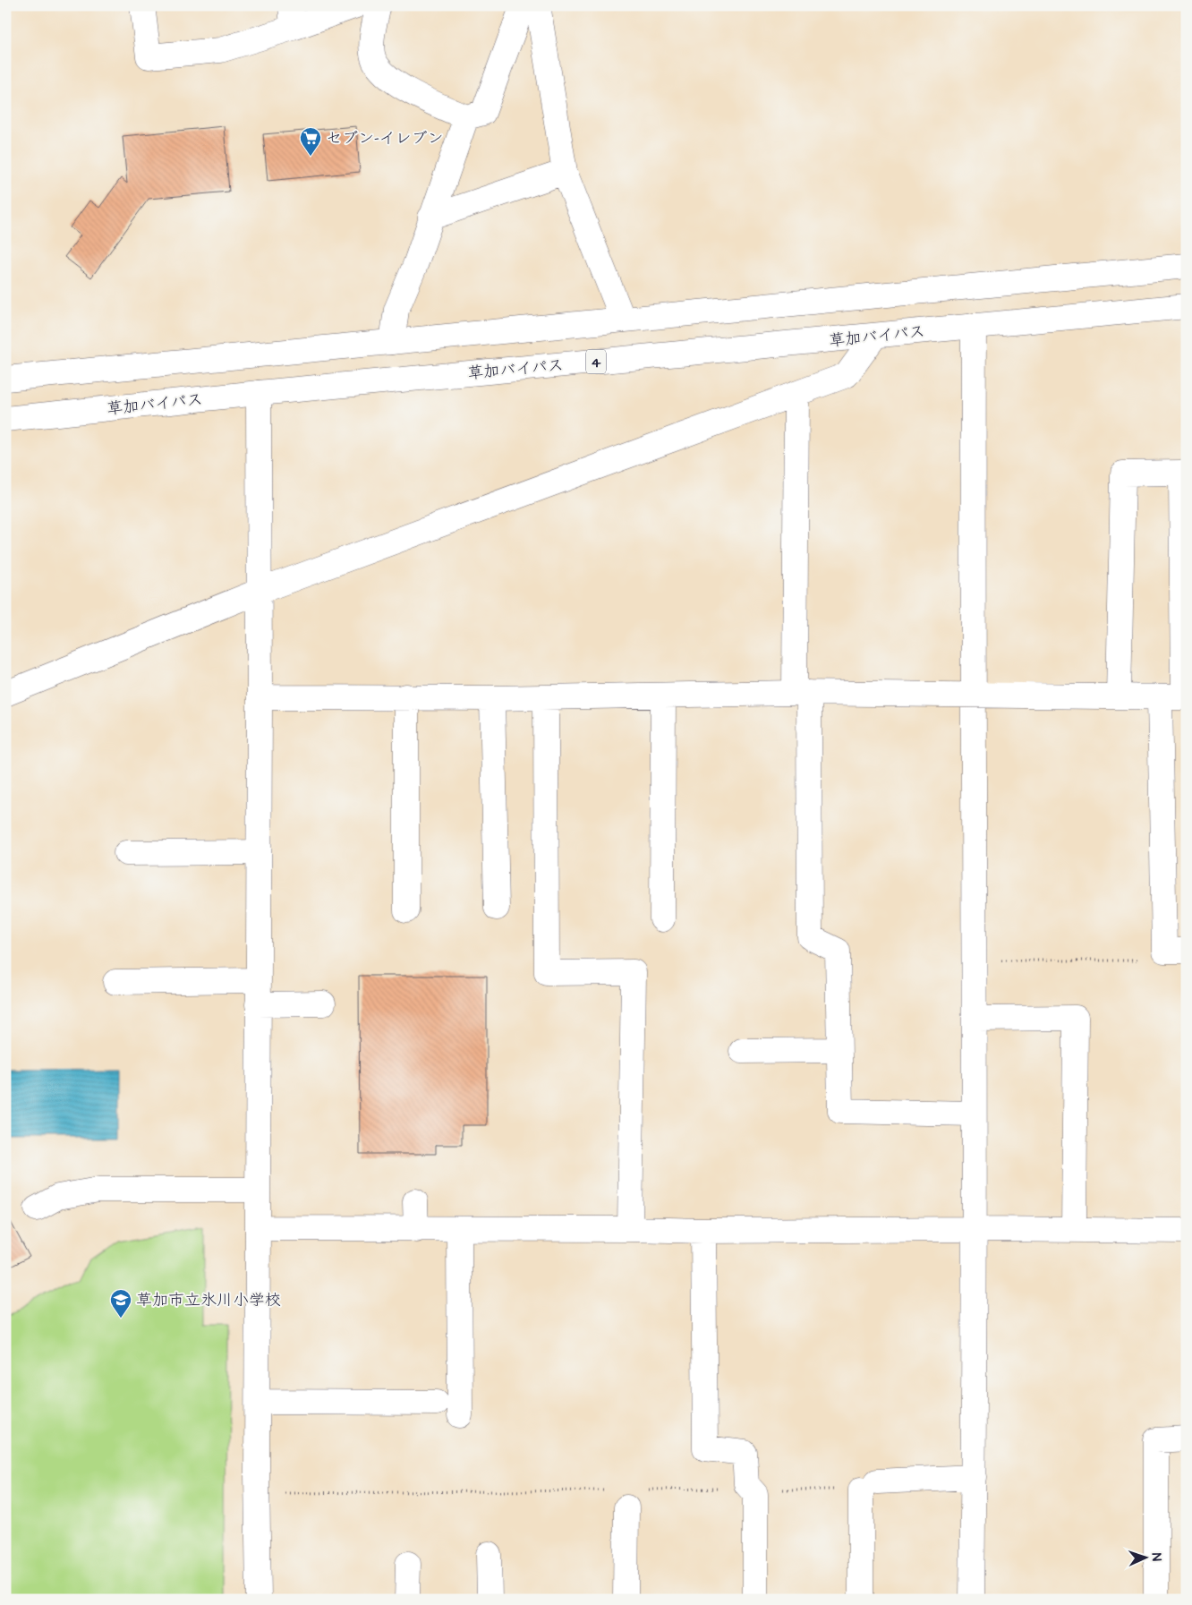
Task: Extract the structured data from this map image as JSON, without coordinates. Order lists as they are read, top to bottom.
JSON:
{
  "streets": {
    "main road": ["草加バイパス", "4"]
  },
  "places": {
    "supermarket": ["セブン-イレブン"],
    "school or university": ["草加市立氷川小学校"]
  },
  "north": "right"
}
